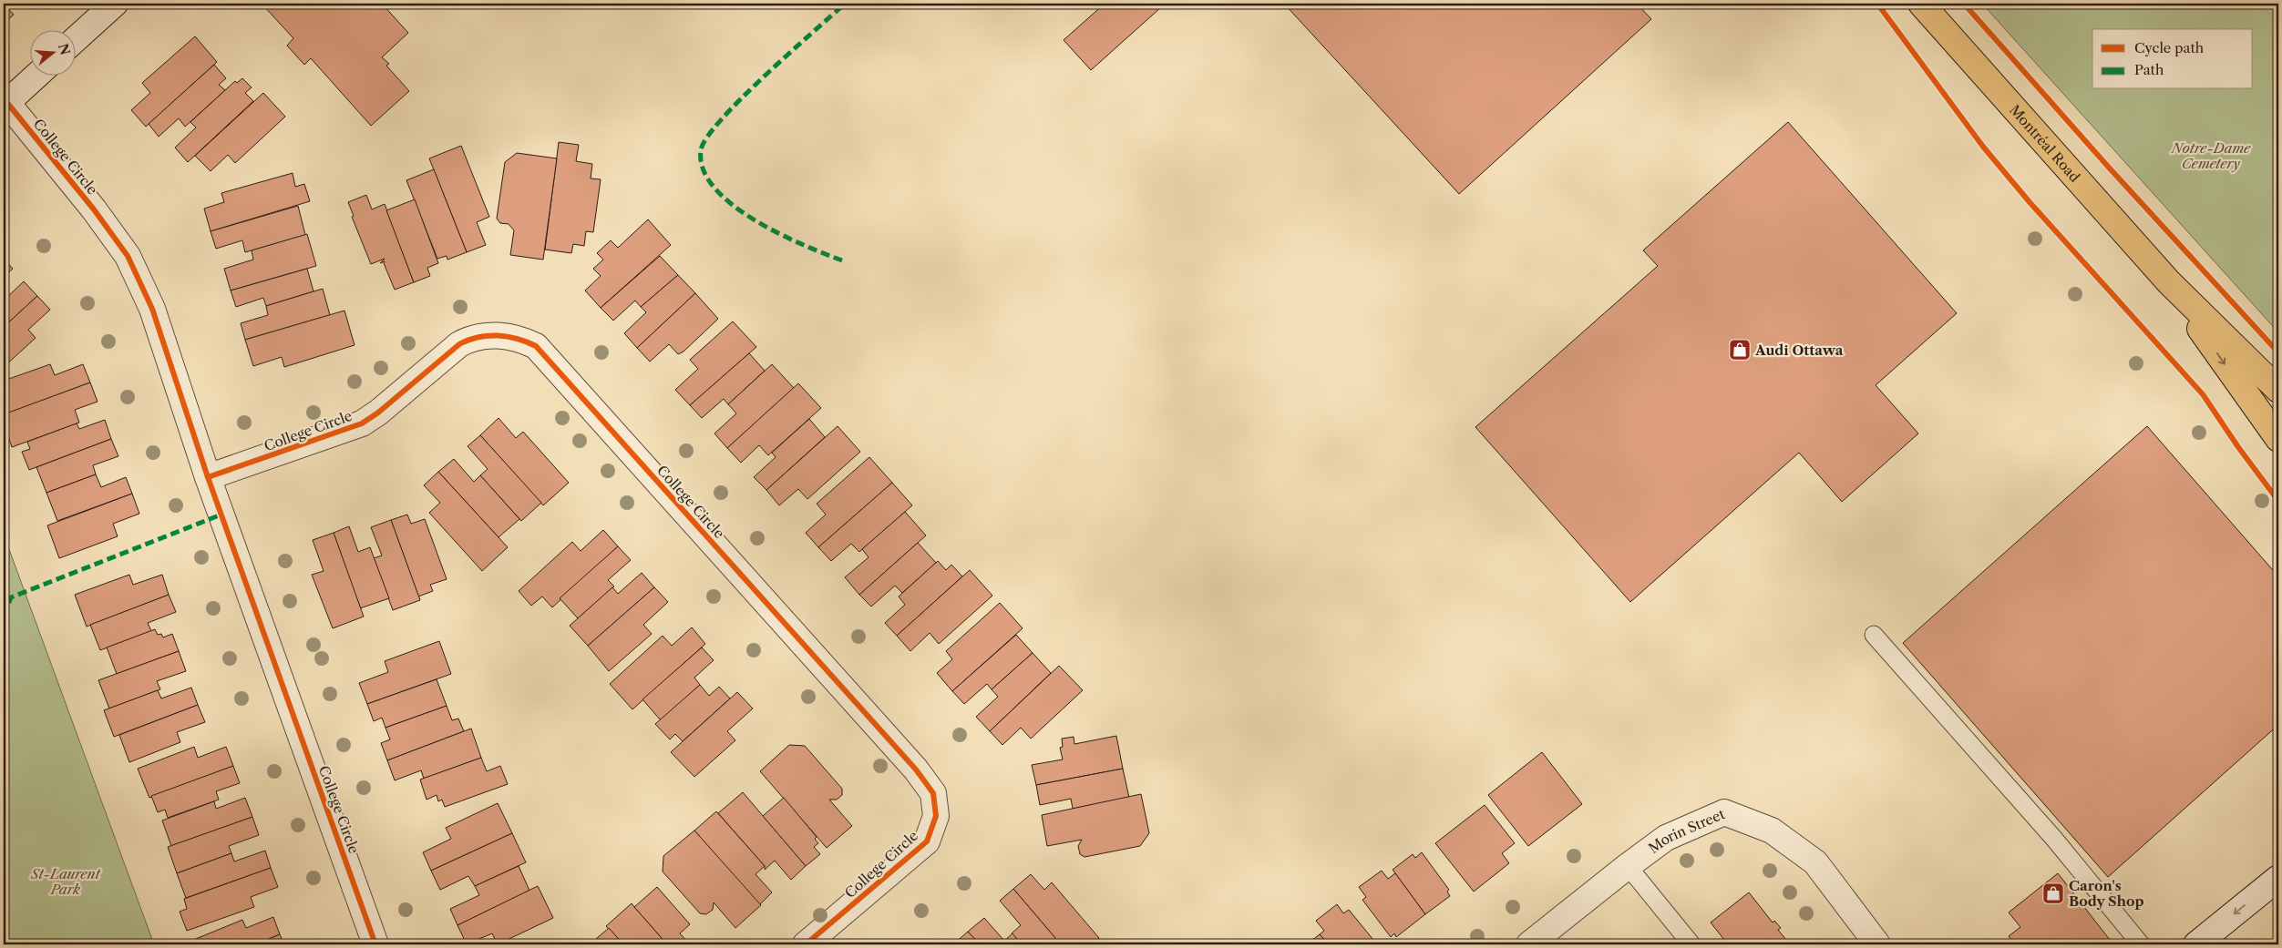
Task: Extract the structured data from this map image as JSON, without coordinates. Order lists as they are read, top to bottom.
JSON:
{
  "streets": {
    "main road": ["Montréal Road"],
    "street": ["College Circle", "Morin Street"]
  },
  "parks": ["Notre-Dame Cemetery", "St-Laurent Park"],
  "places": {
    "shop": ["Audi Ottawa", "Caron's Body Shop"]
  },
  "legend": ["Cycle path", "Path"],
  "north": "right"
}
